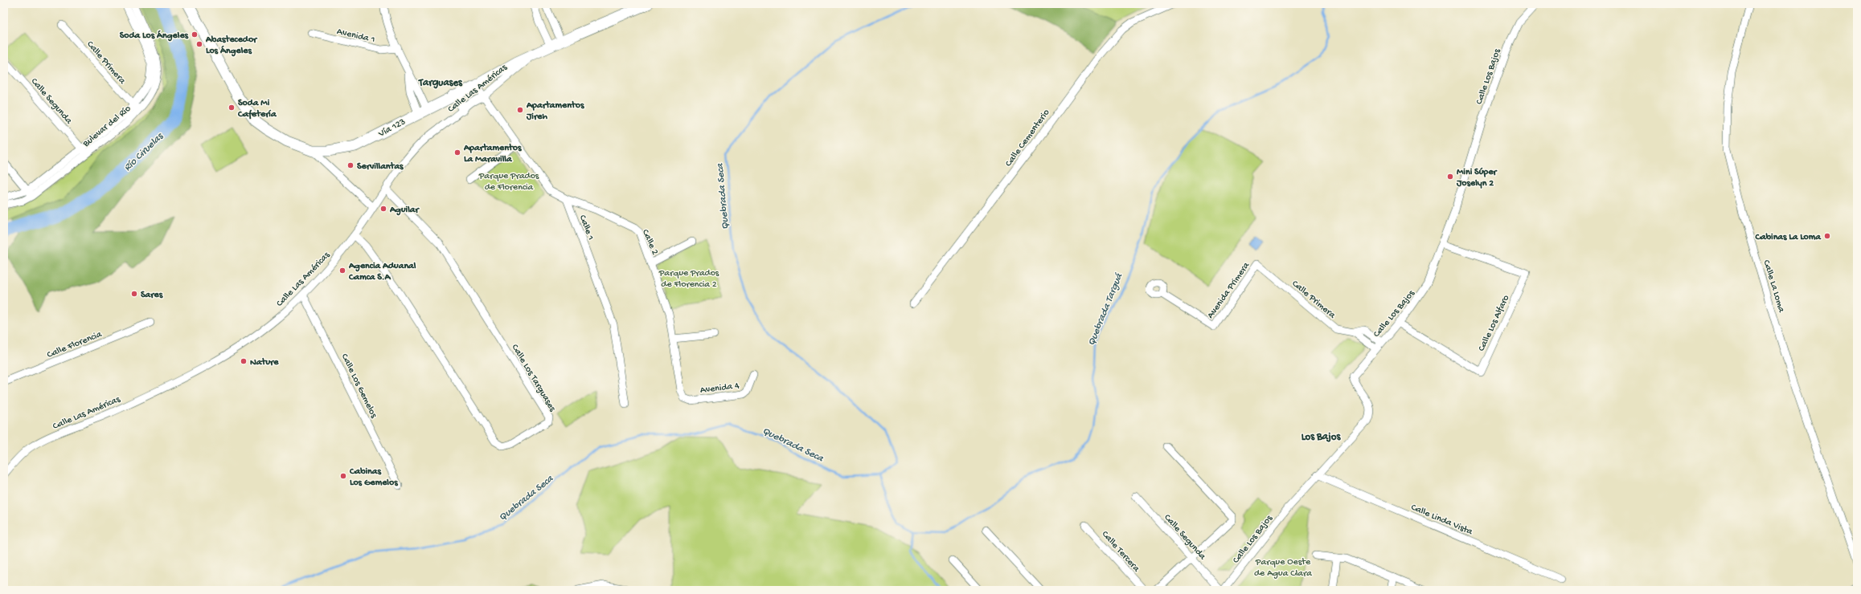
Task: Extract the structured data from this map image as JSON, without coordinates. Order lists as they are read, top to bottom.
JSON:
{
  "streets": {
    "main road": ["Vía 123"],
    "street": [
      "Avenida 1",
      "Calle Primera",
      "Calle Los Bajos",
      "Calle Las Américas",
      "Calle Segunda",
      "Bulevar del Río",
      "Calle Cementerio",
      "Calle 1",
      "Calle 2",
      "Calle La Loma",
      "Avenida Primera",
      "Calle Los Alfaro",
      "Calle Florencia",
      "Calle Los Targuases",
      "Calle Los Gemelos",
      "Avenida 4",
      "Calle Linda Vista",
      "Calle Tercera"
    ]
  },
  "crossings": [
    ["Calle Primera", "Calle Los Bajos"],
    ["Calle Primera", "Bulevar del Río"],
    ["Calle Primera", "Avenida Primera"],
    ["Calle Los Bajos", "Calle Los Alfaro"],
    ["Calle Los Bajos", "Calle Linda Vista"],
    ["Calle Las Américas", "Vía 123"],
    ["Calle Las Américas", "Calle Los Targuases"],
    ["Calle Las Américas", "Calle Los Gemelos"],
    ["Calle Segunda", "Bulevar del Río"],
    ["Calle 1", "Calle 2"],
    ["Calle 2", "Avenida 4"]
  ],
  "districts": ["Targuases", "Los Bajos"],
  "water": ["Río Ciruelas", "Quebrada Seca", "Quebrada Targuá"],
  "parks": ["Parque Prados de Florencia", "Parque Prados de Florencia 2", "Parque Oeste de Agua Clara"],
  "places": [
    "Soda Los Ángeles",
    "Abastecedor Los Ángeles",
    "Soda Mi Cafetería",
    "Apartamentos Jireh",
    "Apartamentos La Maravilla",
    "Servillantas",
    "Mini Súper Joselyn 2",
    "Aguilar",
    "Cabinas La Loma",
    "Agencia Aduanal Camca S.A",
    "Sares",
    "Nature",
    "Cabinas Los Gemelos"
  ]
}
